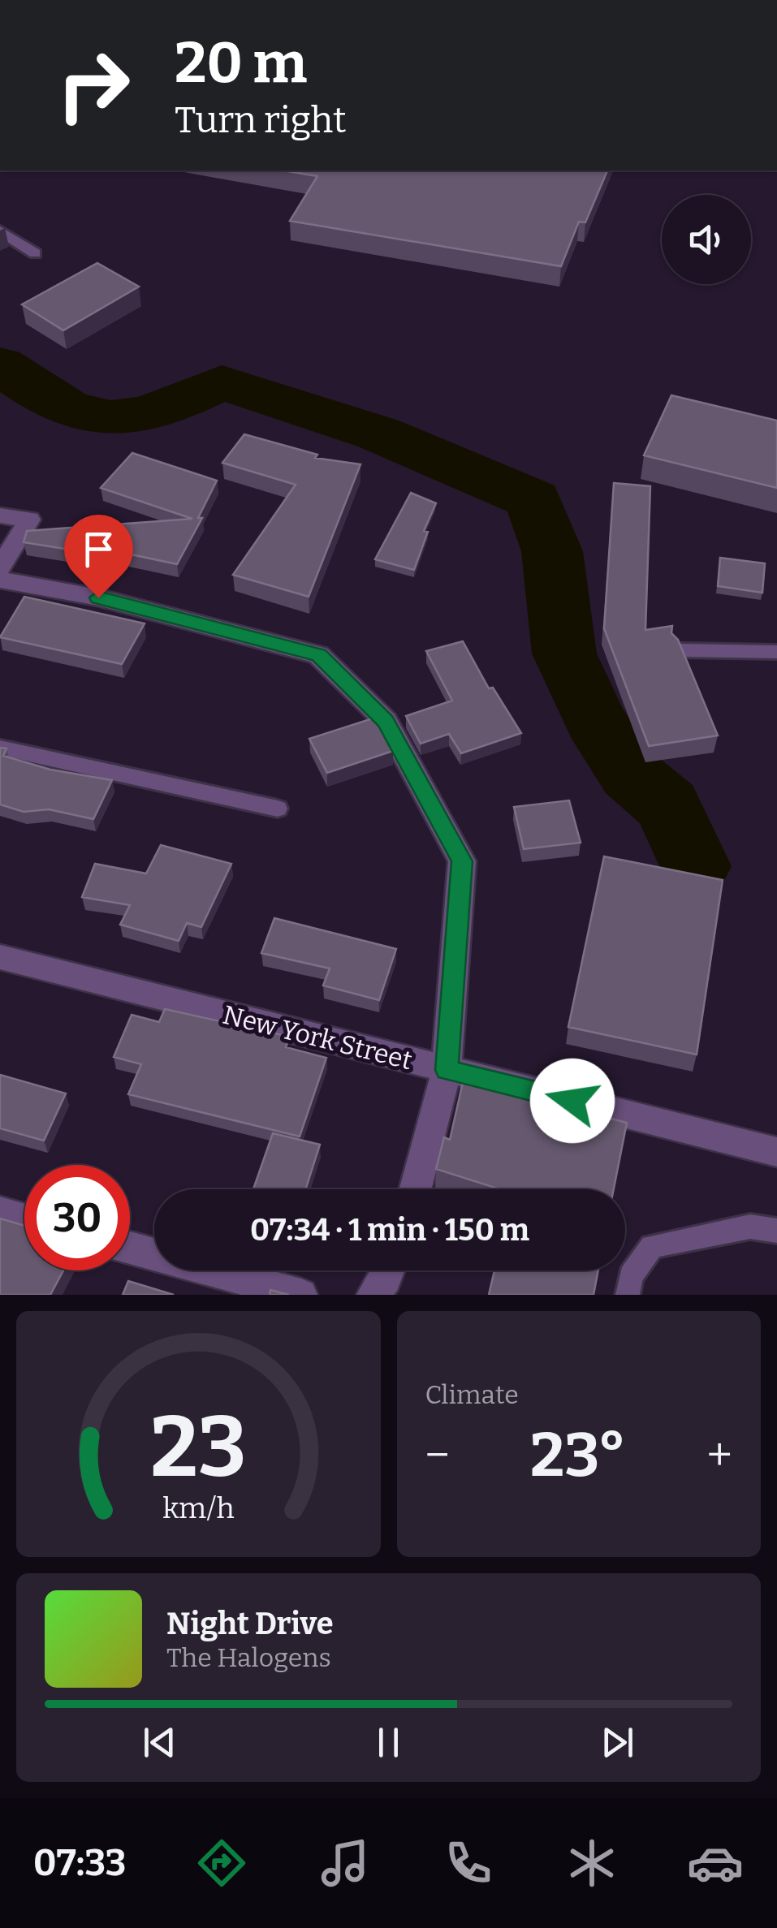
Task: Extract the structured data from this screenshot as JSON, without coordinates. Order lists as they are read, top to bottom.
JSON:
{
  "streets": {
    "street": ["New York Street"]
  },
  "page": {
    "turn": ["20 m", "Turn right"],
    "limit": "30",
    "trip": "07:34 · 1 min · 150 m",
    "tile": "Climate",
    "heat": ["−", "23°", "+"],
    "song": ["Night Drive", "The Halogens"],
    "tabs": "07:33",
    "gauge": ["23", "km/h"]
  }
}
